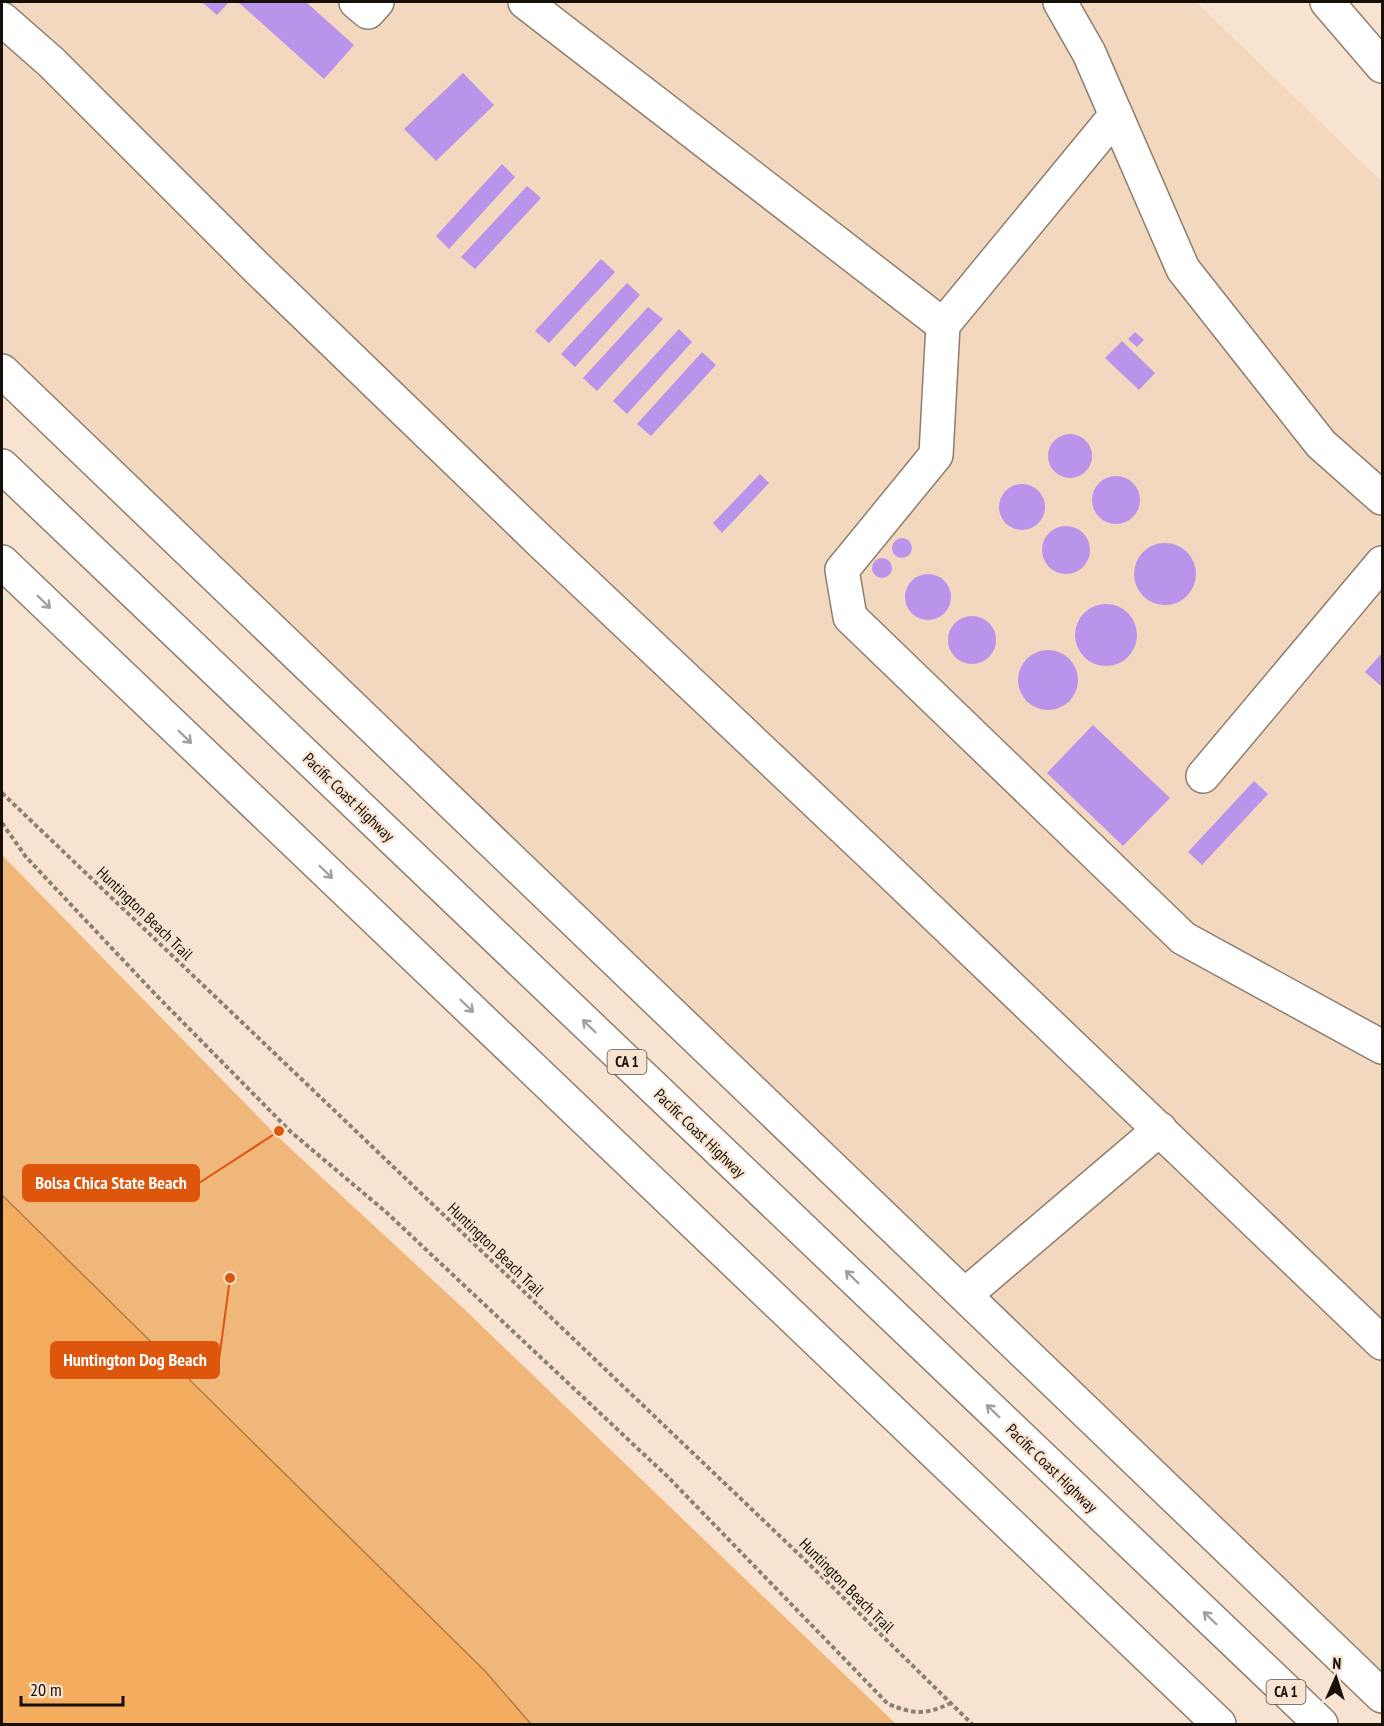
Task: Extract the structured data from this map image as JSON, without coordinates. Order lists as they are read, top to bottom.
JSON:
{
  "streets": {
    "main road": ["Pacific Coast Highway", "CA 1"],
    "path": ["Huntington Beach Trail"]
  },
  "places": ["Bolsa Chica State Beach", "Huntington Dog Beach"],
  "scale_bar": "20 m",
  "north": "top"
}
